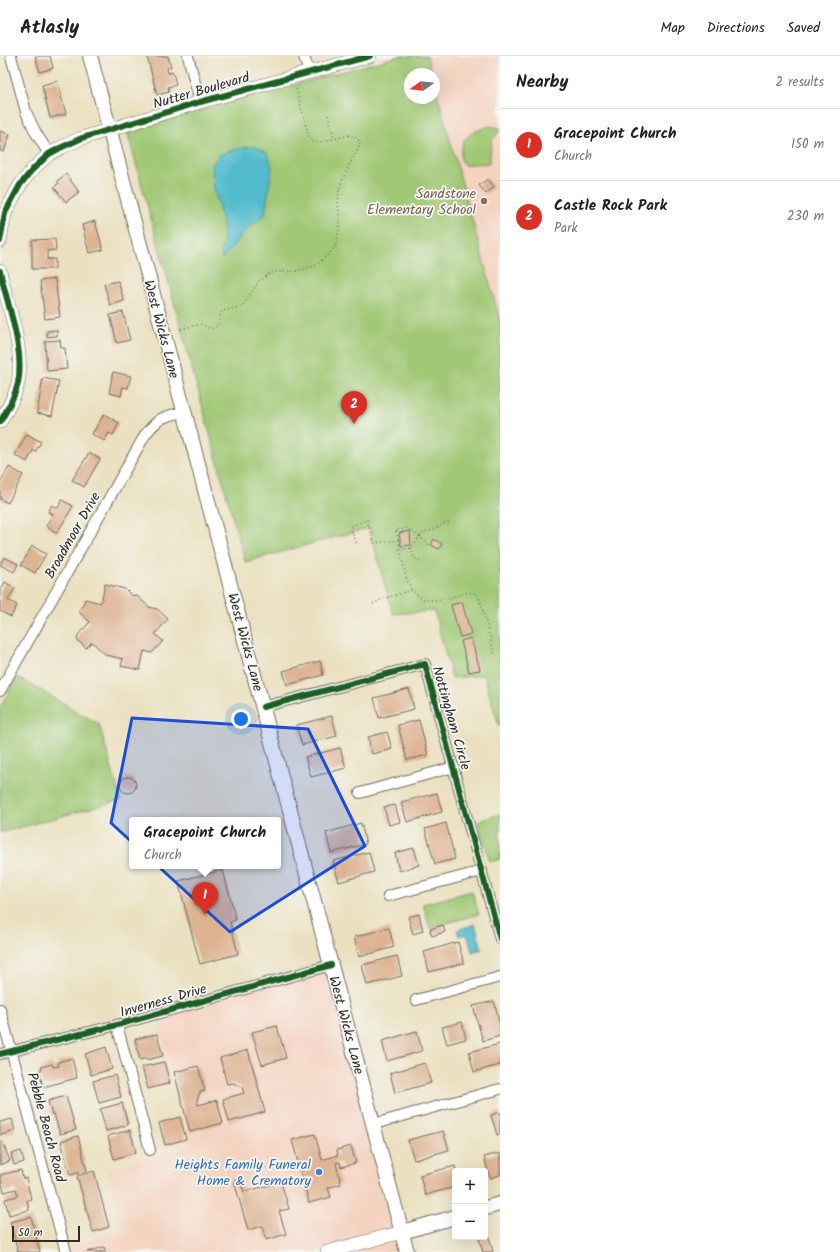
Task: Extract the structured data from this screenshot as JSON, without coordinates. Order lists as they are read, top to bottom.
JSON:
{
  "streets": {
    "main road": ["West Wicks Lane"],
    "street": [
      "Nutter Boulevard",
      "Broadmoor Drive",
      "Nottingham Circle",
      "Inverness Drive",
      "Pebble Beach Road"
    ]
  },
  "crossings": [
    ["Nutter Boulevard", "West Wicks Lane"],
    ["West Wicks Lane", "Broadmoor Drive"],
    ["West Wicks Lane", "Nottingham Circle"],
    ["West Wicks Lane", "Inverness Drive"],
    ["Inverness Drive", "Pebble Beach Road"]
  ],
  "places": ["Sandstone Elementary School", "Heights Family Funeral Home & Crematory"],
  "scale_bar": "50 m",
  "north": "left",
  "page": {
    "header": "Atlasly",
    "nav": ["Map", "Directions", "Saved"],
    "heading": ["Nearby", "2 results"],
    "list": [
      {
        "mark": "1",
        "name": "Gracepoint Church",
        "note": "Church",
        "value": "150 m"
      },
      {
        "mark": "2",
        "name": "Castle Rock Park",
        "note": "Park",
        "value": "230 m"
      }
    ],
    "pins": ["2", "1"],
    "popup": ["Gracepoint Church", "Church"],
    "map_buttons": ["+", "−"],
    "scale": "50 m"
  }
}
